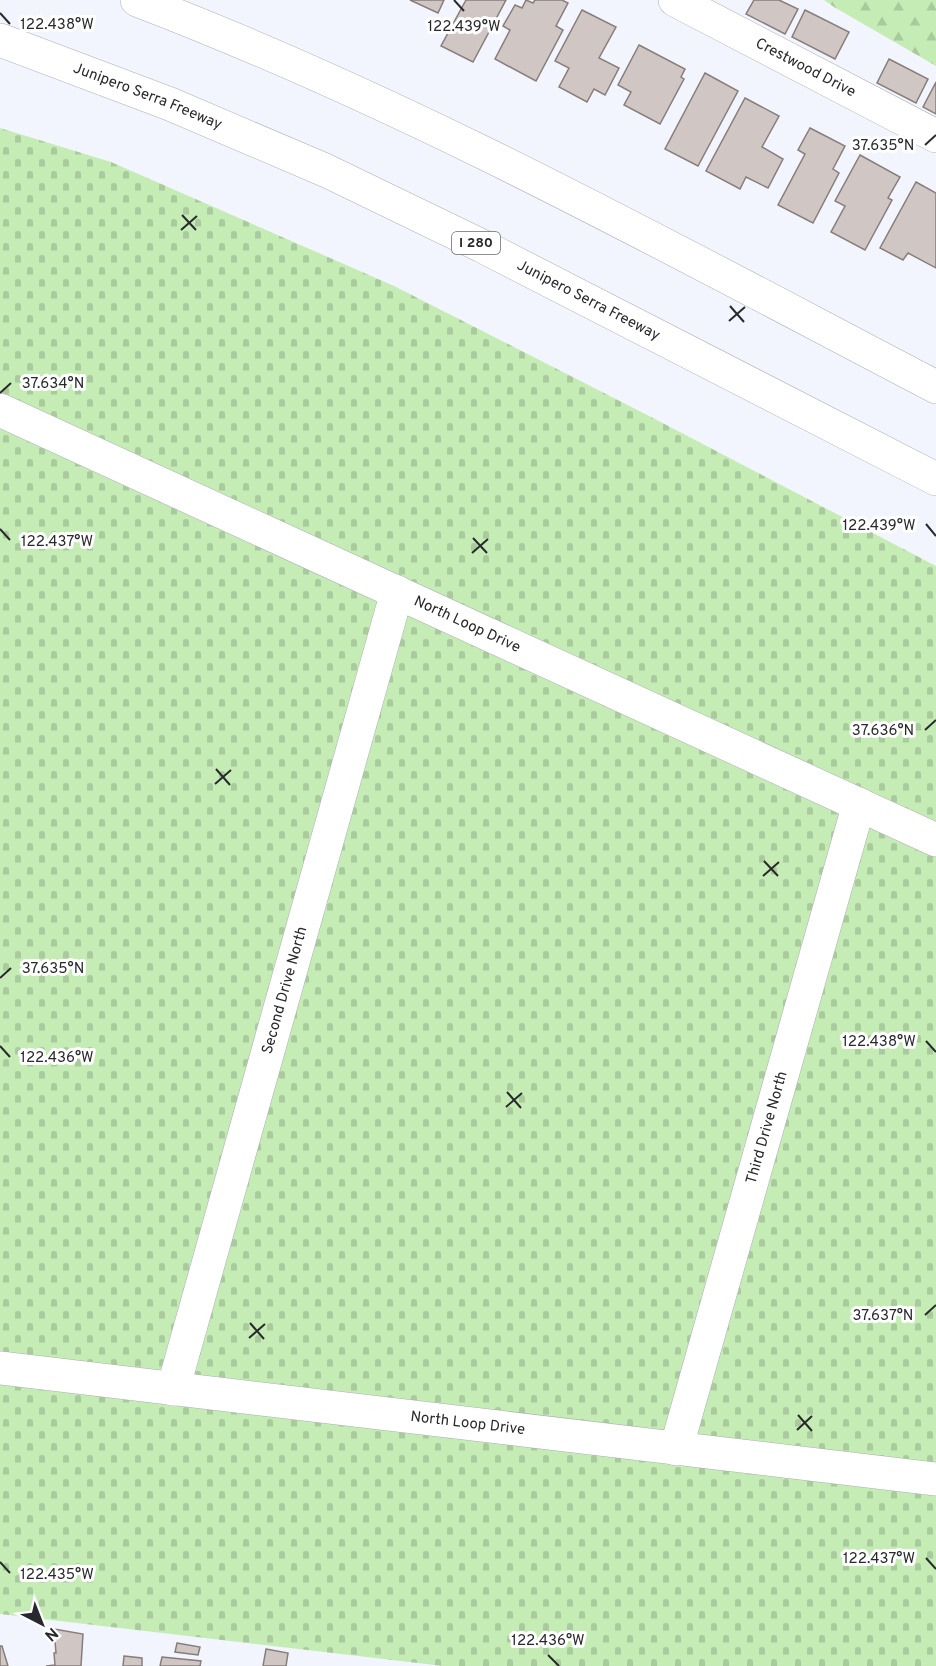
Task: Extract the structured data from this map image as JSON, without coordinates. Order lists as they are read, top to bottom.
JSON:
{
  "streets": {
    "main road": [
      "Crestwood Drive",
      "Junipero Serra Freeway",
      "I 280",
      "North Loop Drive",
      "Second Drive North",
      "Third Drive North"
    ]
  },
  "crossings": [
    ["North Loop Drive", "Second Drive North"],
    ["North Loop Drive", "Third Drive North"]
  ],
  "north": "bottom right",
  "coordinates": [
    "122.438°W",
    "122.439°W",
    "37.635°N",
    "37.634°N",
    "122.437°W",
    "37.636°N",
    "122.436°W",
    "37.637°N",
    "122.435°W"
  ]
}
